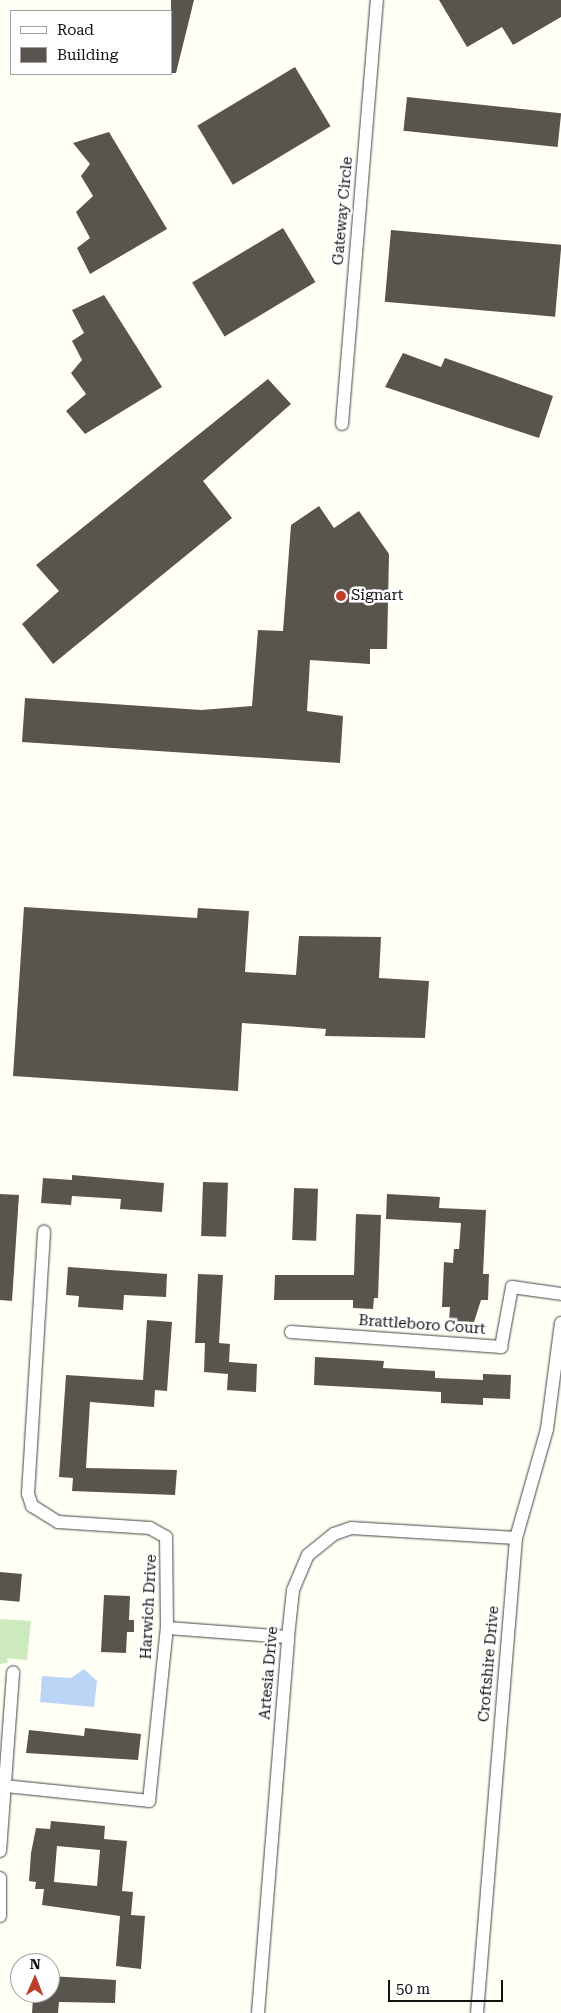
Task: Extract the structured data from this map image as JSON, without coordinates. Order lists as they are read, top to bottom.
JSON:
{
  "streets": {
    "street": [
      "Gateway Circle",
      "Brattleboro Court",
      "Harwich Drive",
      "Croftshire Drive",
      "Artesia Drive"
    ]
  },
  "crossings": [
    ["Croftshire Drive", "Artesia Drive"]
  ],
  "places": ["Signart"],
  "legend": ["Road", "Building"],
  "scale_bar": "50 m",
  "north": "top"
}
